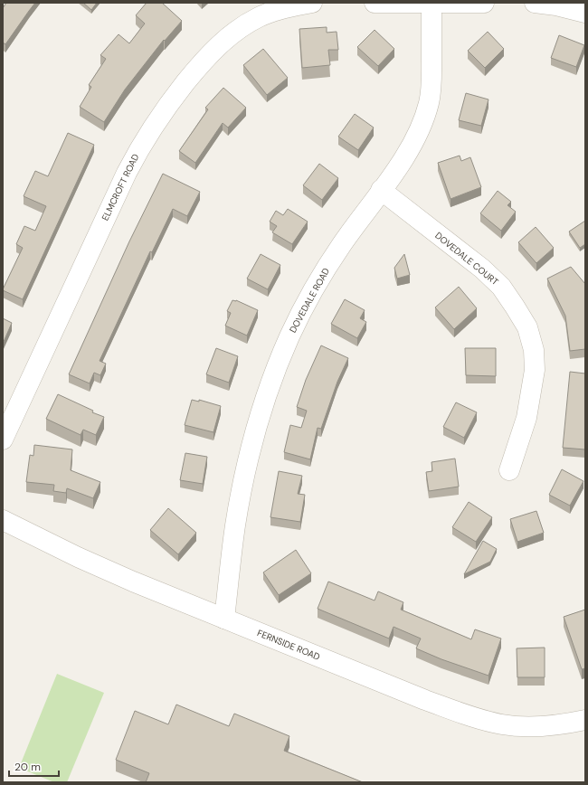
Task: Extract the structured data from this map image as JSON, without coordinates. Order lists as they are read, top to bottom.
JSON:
{
  "streets": {
    "street": [
      "ELMCROFT ROAD",
      "DOVEDALE COURT",
      "DOVEDALE ROAD",
      "FERNSIDE ROAD"
    ]
  },
  "crossings": [
    ["DOVEDALE COURT", "DOVEDALE ROAD"],
    ["DOVEDALE ROAD", "FERNSIDE ROAD"]
  ],
  "scale_bar": "20 m"
}
